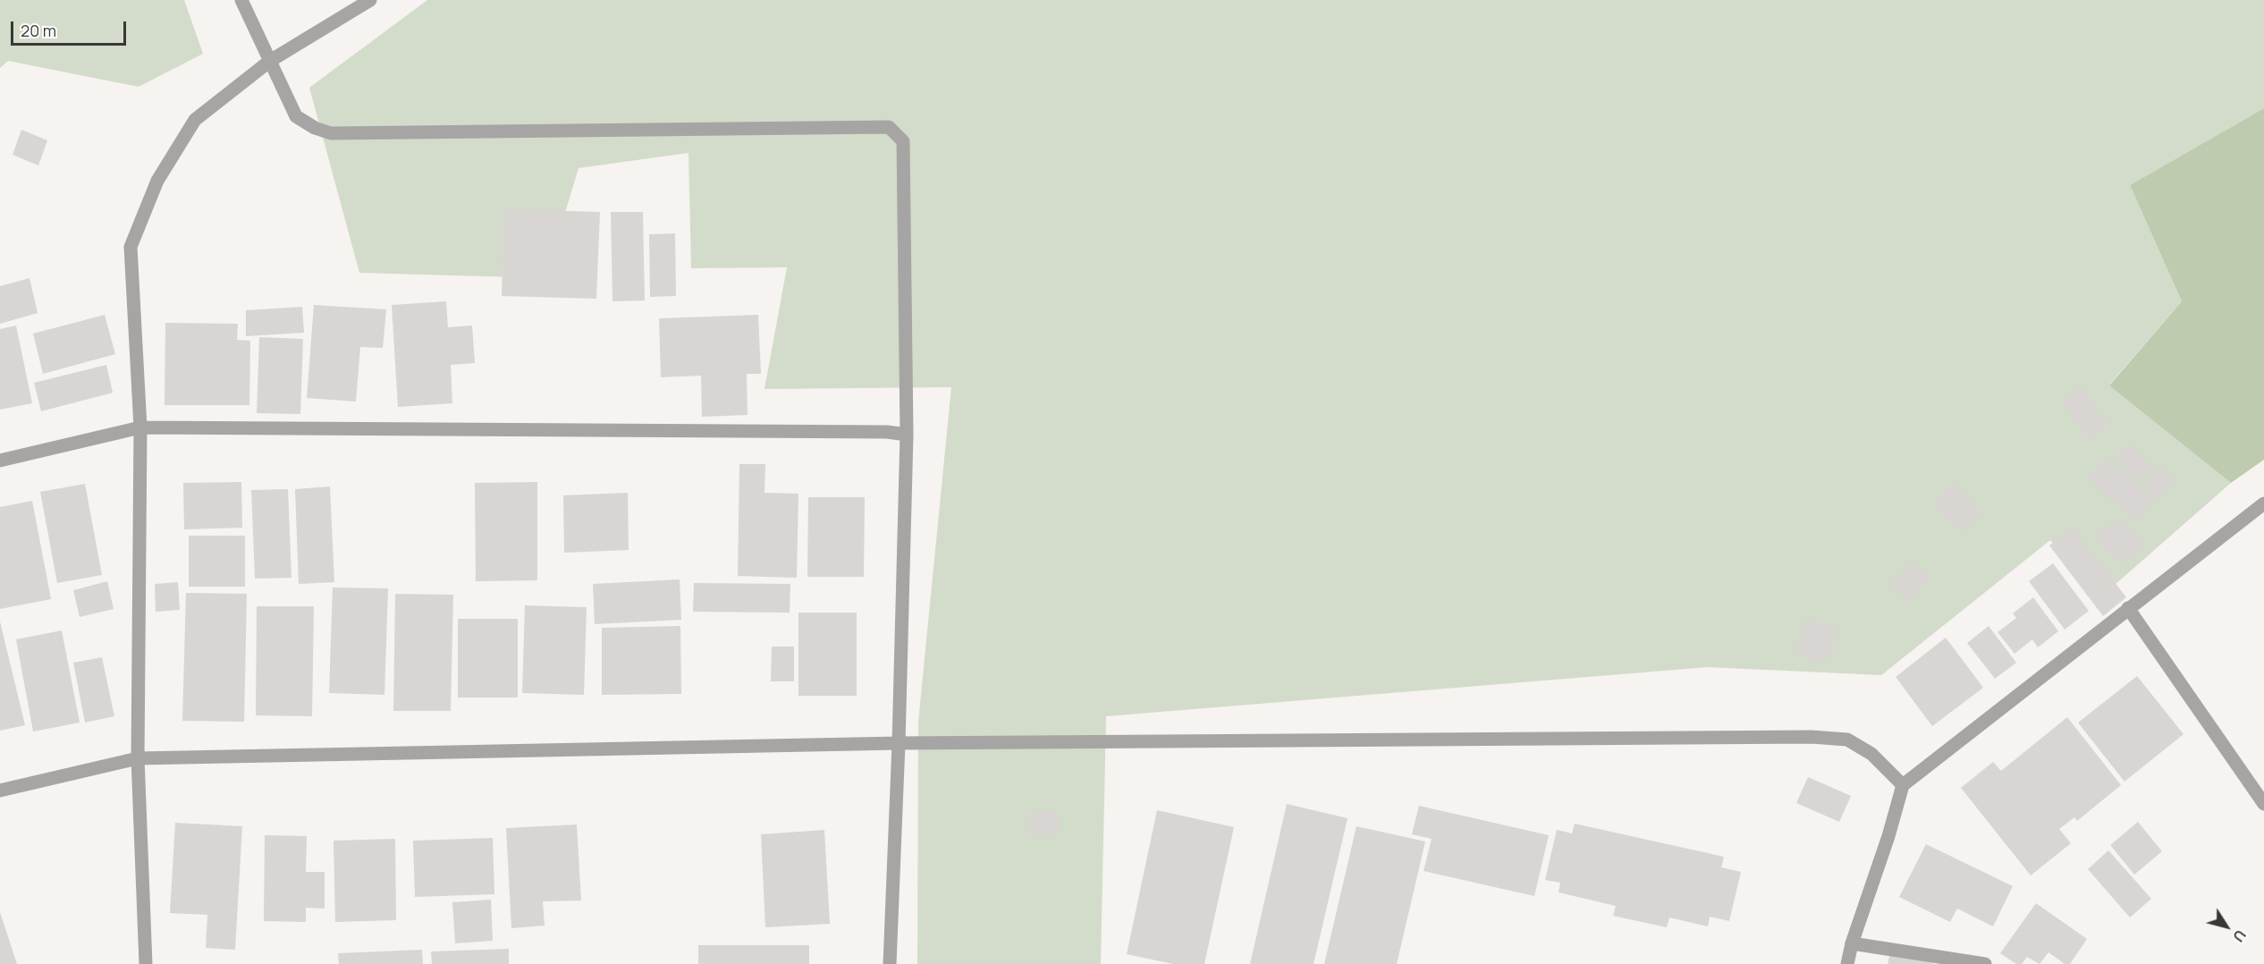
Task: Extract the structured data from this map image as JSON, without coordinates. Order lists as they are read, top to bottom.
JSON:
{
  "scale_bar": "20 m",
  "north": "bottom right"
}
